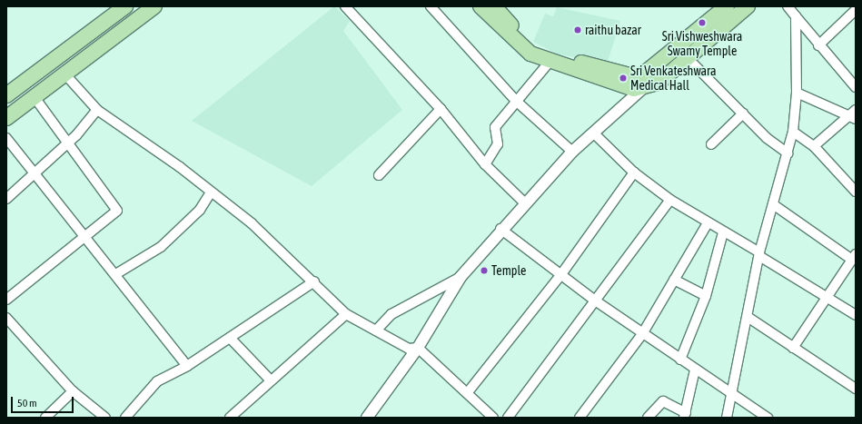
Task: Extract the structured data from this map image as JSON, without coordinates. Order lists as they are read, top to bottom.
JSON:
{
  "places": [
    "Sri Vishweshwara Swamy Temple",
    "raithu bazar",
    "Sri Venkateshwara Medical Hall",
    "Temple"
  ],
  "scale_bar": "50 m"
}
